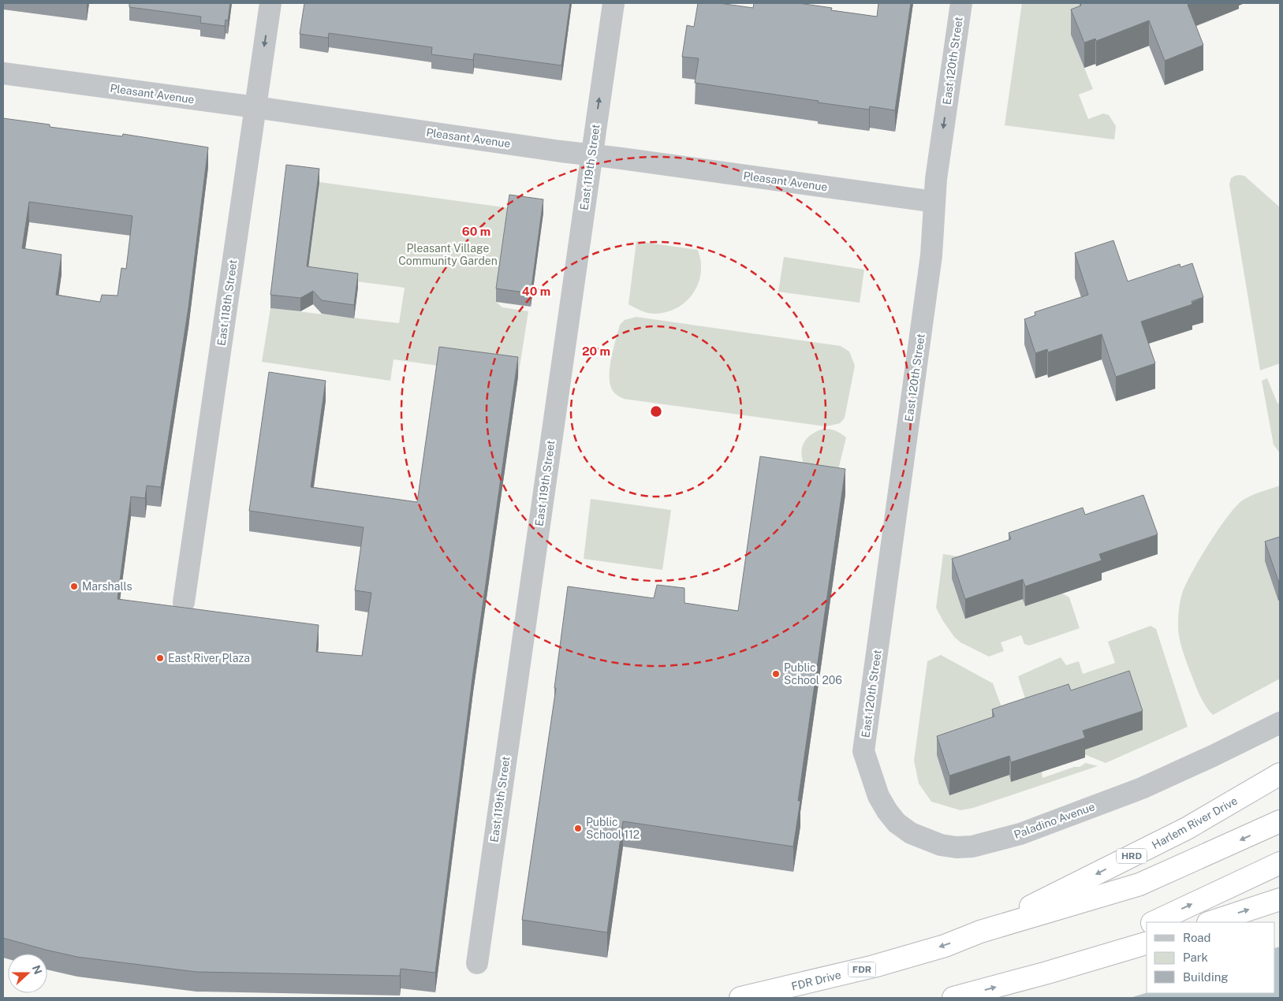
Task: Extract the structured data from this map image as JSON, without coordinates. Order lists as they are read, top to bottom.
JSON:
{
  "streets": {
    "highway": [
      "Harlem River Drive",
      "HRD",
      "FDR",
      "FDR Drive"
    ],
    "street": [
      "East 120th Street",
      "Pleasant Avenue",
      "East 119th Street",
      "East 118th Street",
      "Paladino Avenue"
    ]
  },
  "crossings": [
    ["East 120th Street", "Pleasant Avenue"],
    ["East 120th Street", "Paladino Avenue"],
    ["Pleasant Avenue", "East 119th Street"],
    ["Pleasant Avenue", "East 118th Street"],
    ["Harlem River Drive", "FDR Drive"]
  ],
  "one_way": ["FDR Drive"],
  "parks": ["Pleasant Village Community Garden"],
  "places": [
    "Marshalls",
    "East River Plaza",
    "Public School 206",
    "Public School 112"
  ],
  "legend": ["Road", "Park", "Building"],
  "north": "right",
  "rings": ["60 m", "40 m", "20 m"]
}
